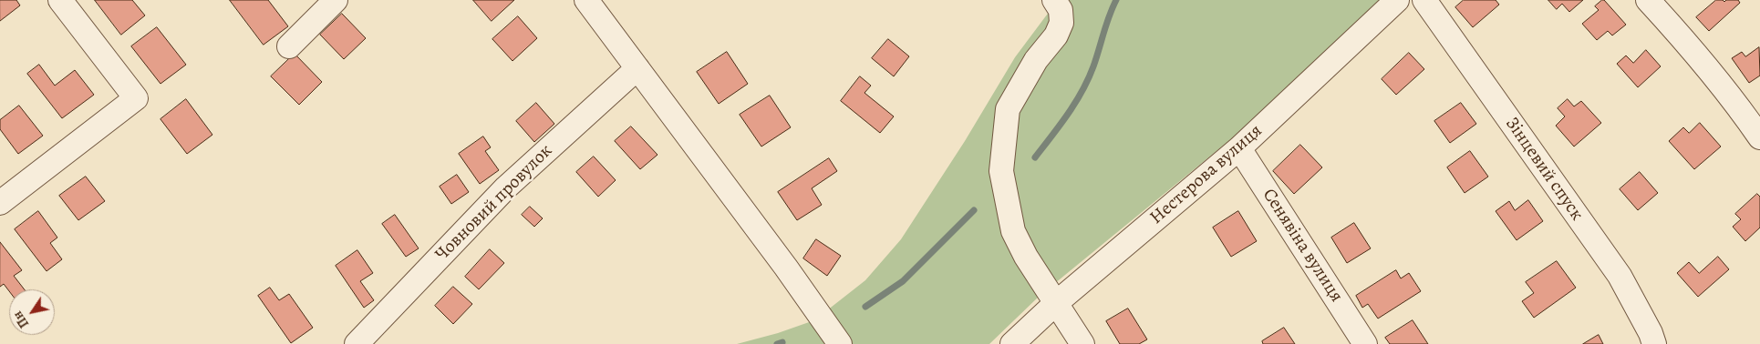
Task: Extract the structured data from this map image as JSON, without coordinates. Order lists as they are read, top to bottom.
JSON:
{
  "streets": {
    "street": [
      "Зінцевий спуск",
      "Нестерова вулиця",
      "Човновий провулок",
      "Сенявіна вулиця"
    ]
  },
  "crossings": [
    ["Нестерова вулиця", "Сенявіна вулиця"]
  ],
  "north": "bottom left"
}
